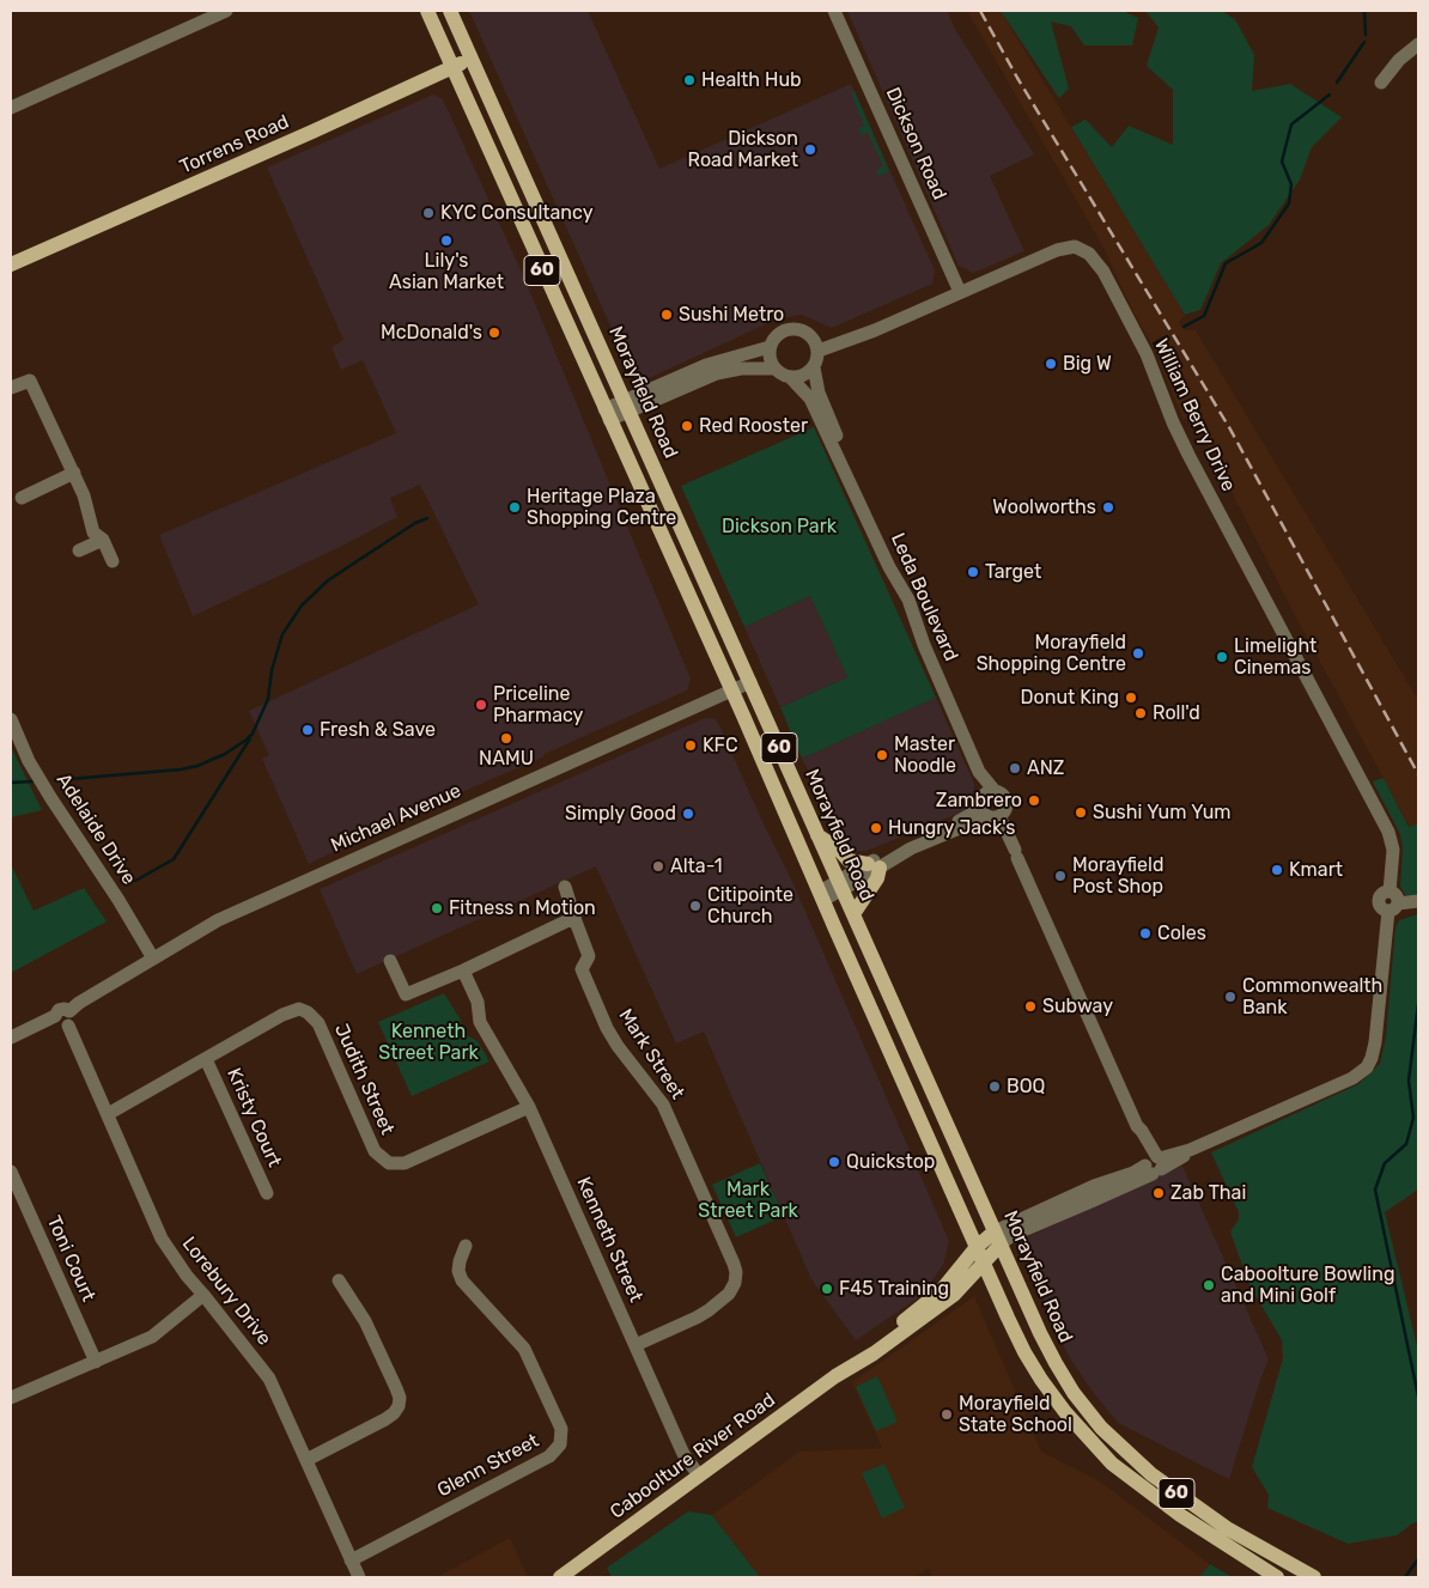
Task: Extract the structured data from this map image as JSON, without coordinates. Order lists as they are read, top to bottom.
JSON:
{
  "streets": {
    "main road": [
      "Torrens Road",
      "60",
      "Morayfield Road",
      "Caboolture River Road"
    ],
    "street": [
      "Dickson Road",
      "William Berry Drive",
      "Leda Boulevard",
      "Michael Avenue",
      "Adelaide Drive",
      "Mark Street",
      "Judith Street",
      "Kristy Court",
      "Kenneth Street",
      "Toni Court",
      "Lorebury Drive",
      "Glenn Street"
    ]
  },
  "crossings": [
    ["Dickson Road", "William Berry Drive"],
    ["Torrens Road", "Morayfield Road"],
    ["Morayfield Road", "William Berry Drive"],
    ["Morayfield Road", "Michael Avenue"],
    ["Morayfield Road", "Caboolture River Road"],
    ["William Berry Drive", "Leda Boulevard"],
    ["William Berry Drive", "Caboolture River Road"],
    ["Michael Avenue", "Adelaide Drive"],
    ["Michael Avenue", "Lorebury Drive"],
    ["Mark Street", "Kenneth Street"],
    ["Judith Street", "Kristy Court"],
    ["Judith Street", "Kenneth Street"],
    ["Judith Street", "Lorebury Drive"],
    ["Kenneth Street", "Caboolture River Road"],
    ["Lorebury Drive", "Glenn Street"]
  ],
  "parks": ["Dickson Park", "Kenneth Street Park", "Mark Street Park"],
  "places": [
    "Health Hub",
    "Dickson Road Market",
    "KYC Consultancy",
    "Lily's Asian Market",
    "Sushi Metro",
    "McDonald's",
    "Big W",
    "Red Rooster",
    "Heritage Plaza Shopping Centre",
    "Woolworths",
    "Target",
    "Morayfield Shopping Centre",
    "Limelight Cinemas",
    "Donut King",
    "Priceline Pharmacy",
    "Roll'd",
    "Fresh & Save",
    "NAMU",
    "KFC",
    "Master Noodle",
    "ANZ",
    "Zambrero",
    "Sushi Yum Yum",
    "Simply Good",
    "Hungry Jack's",
    "Alta-1",
    "Kmart",
    "Morayfield Post Shop",
    "Citipointe Church",
    "Fitness n Motion",
    "Coles",
    "Commonwealth Bank",
    "Subway",
    "BOQ",
    "Quickstop",
    "Zab Thai",
    "Caboolture Bowling and Mini Golf",
    "F45 Training",
    "Morayfield State School"
  ]
}
